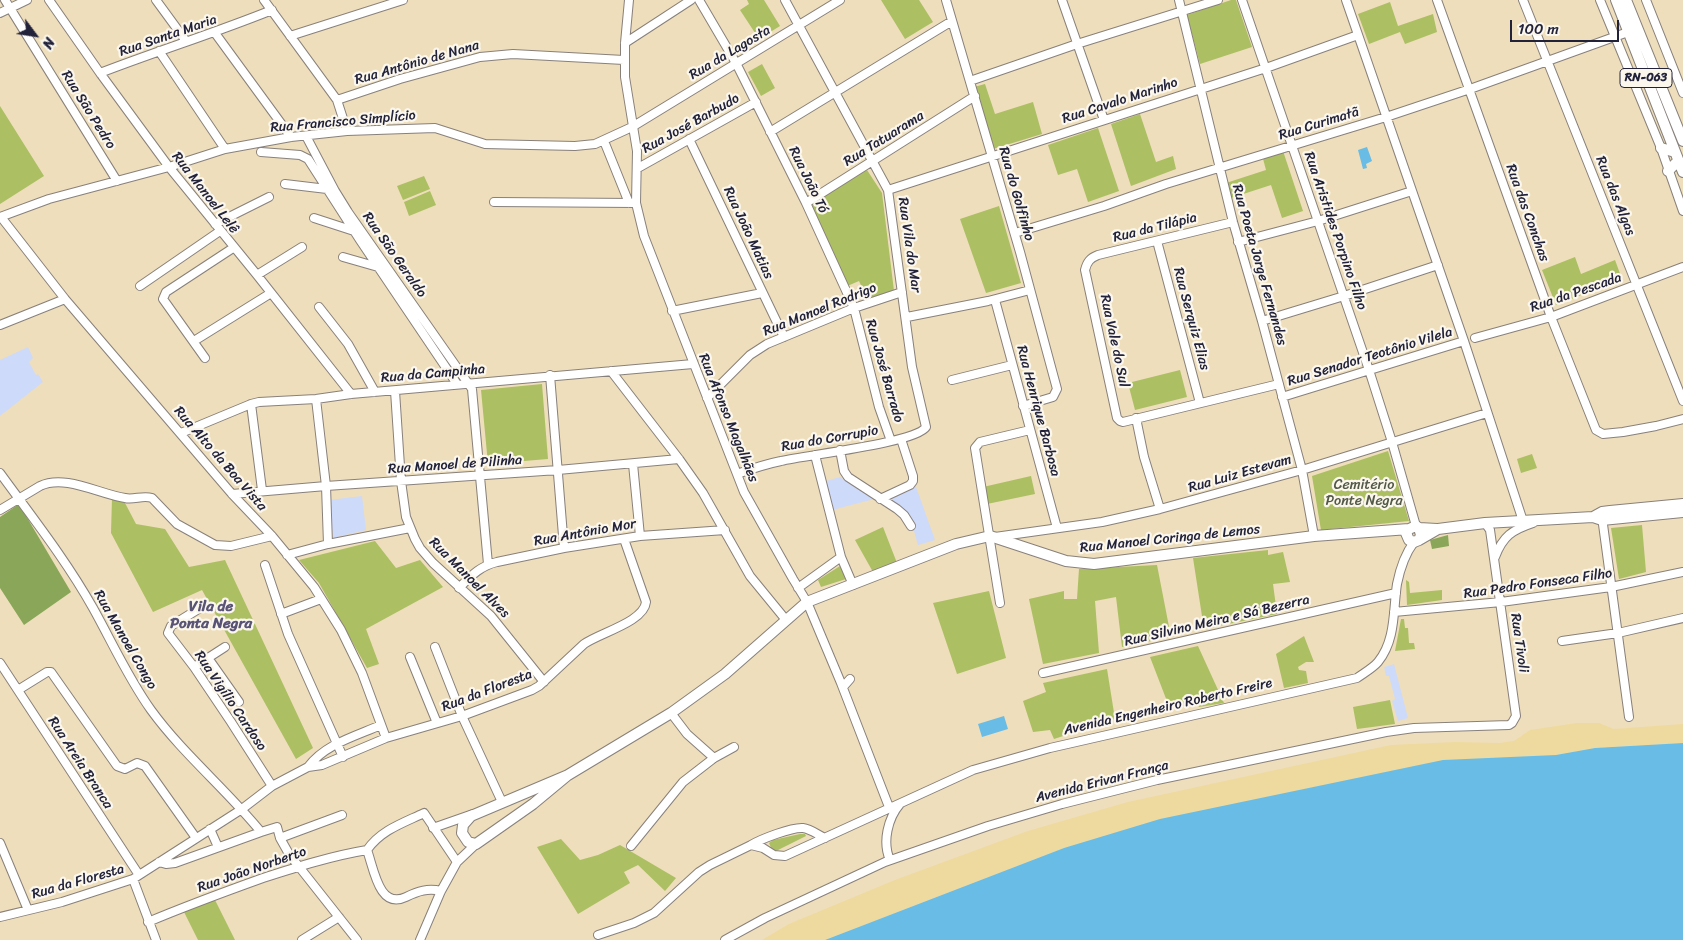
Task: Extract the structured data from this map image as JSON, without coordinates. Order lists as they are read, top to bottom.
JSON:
{
  "streets": {
    "main road": ["RN-063", "Rua Manoel Coringa de Lemos"],
    "street": [
      "Rua Santa Maria",
      "Rua da Lagosta",
      "Rua Antônio de Nana",
      "Rua Cavalo Marinho",
      "Rua São Pedro",
      "Rua Francisco Simplício",
      "Rua José Barbudo",
      "Rua Curimatã",
      "Rua Tatuarama",
      "Rua João Tó",
      "Rua Manoel Lelê",
      "Rua do Golfinho",
      "Rua das Algas",
      "Rua das Conchas",
      "Rua da Tilápia",
      "Rua Aristides Porpino Filho",
      "Rua João Matias",
      "Rua Vila do Mar",
      "Rua São Geraldo",
      "Rua Poeta Jorge Fernandes",
      "Rua da Pescada",
      "Rua Manoel Rodrigo",
      "Rua Serquiz Elias",
      "Rua Vale do Sul",
      "Rua Senador Teotônio Vilela",
      "Rua José Barrado",
      "Rua da Campinha",
      "Rua Henrique Barbosa",
      "Rua Afonso Magalhães",
      "Rua do Corrupio",
      "Rua Alto da Boa Vista",
      "Rua Manoel de Pilinha",
      "Rua Luiz Estevam",
      "Rua Antônio Mor",
      "Rua Manoel Alves",
      "Rua Pedro Fonseca Filho",
      "Rua Silvino Meira e Sá Bezerra",
      "Rua Manoel Congo",
      "Rua Tivoli",
      "Rua da Floresta",
      "Rua Vigílio Cardoso",
      "Avenida Engenheiro Roberto Freire",
      "Rua Areia Branca",
      "Avenida Erivan França",
      "Rua João Norberto"
    ]
  },
  "crossings": [
    ["Rua Santa Maria", "Rua Manoel Lelê"],
    ["Rua da Lagosta", "Rua Francisco Simplício"],
    ["Rua da Lagosta", "Rua João Tó"],
    ["Rua da Lagosta", "Rua Vila do Mar"],
    ["Rua da Lagosta", "Rua Afonso Magalhães"],
    ["Rua Antônio de Nana", "Rua Afonso Magalhães"],
    ["RN-063", "Rua Curimatã"],
    ["Rua Cavalo Marinho", "Rua do Golfinho"],
    ["Rua Cavalo Marinho", "Rua Aristides Porpino Filho"],
    ["Rua Cavalo Marinho", "Rua Vila do Mar"],
    ["Rua Cavalo Marinho", "Rua Poeta Jorge Fernandes"],
    ["Rua São Pedro", "Rua Francisco Simplício"],
    ["Rua Francisco Simplício", "Rua Manoel Lelê"],
    ["Rua Francisco Simplício", "Rua São Geraldo"],
    ["Rua Francisco Simplício", "Rua Afonso Magalhães"],
    ["Rua Francisco Simplício", "Rua Alto da Boa Vista"],
    ["Rua José Barbudo", "Rua João Tó"],
    ["Rua José Barbudo", "Rua João Matias"],
    ["Rua José Barbudo", "Rua Afonso Magalhães"],
    ["Rua Curimatã", "Rua do Golfinho"],
    ["Rua Curimatã", "Rua das Algas"],
    ["Rua Curimatã", "Rua das Conchas"],
    ["Rua Curimatã", "Rua Aristides Porpino Filho"],
    ["Rua Curimatã", "Rua Poeta Jorge Fernandes"],
    ["Rua Tatuarama", "Rua João Tó"],
    ["Rua Tatuarama", "Rua do Golfinho"],
    ["Rua Tatuarama", "Rua Vila do Mar"],
    ["Rua João Tó", "Rua Manoel Rodrigo"],
    ["Rua João Tó", "Rua José Barrado"],
    ["Rua Manoel Lelê", "Rua da Campinha"],
    ["Rua do Golfinho", "Rua Henrique Barbosa"],
    ["Rua das Algas", "Rua da Pescada"],
    ["Rua das Conchas", "Rua da Pescada"],
    ["Rua da Tilápia", "Rua Poeta Jorge Fernandes"],
    ["Rua da Tilápia", "Rua Serquiz Elias"],
    ["Rua da Tilápia", "Rua Vale do Sul"],
    ["Rua Aristides Porpino Filho", "Rua Senador Teotônio Vilela"],
    ["Rua Aristides Porpino Filho", "Rua Luiz Estevam"],
    ["Rua Aristides Porpino Filho", "Rua Manoel Coringa de Lemos"],
    ["Rua Aristides Porpino Filho", "Avenida Engenheiro Roberto Freire"],
    ["Rua João Matias", "Rua Manoel Rodrigo"],
    ["Rua Vila do Mar", "Rua Manoel Rodrigo"],
    ["Rua Vila do Mar", "Rua do Corrupio"],
    ["Rua São Geraldo", "Rua da Campinha"],
    ["Rua Poeta Jorge Fernandes", "Rua Senador Teotônio Vilela"],
    ["Rua Poeta Jorge Fernandes", "Rua Luiz Estevam"],
    ["Rua Poeta Jorge Fernandes", "Rua Manoel Coringa de Lemos"],
    ["Rua Manoel Rodrigo", "Rua José Barrado"],
    ["Rua Manoel Rodrigo", "Rua Afonso Magalhães"],
    ["Rua Serquiz Elias", "Rua Senador Teotônio Vilela"],
    ["Rua Vale do Sul", "Rua Senador Teotônio Vilela"],
    ["Rua José Barrado", "Rua do Corrupio"],
    ["Rua da Campinha", "Rua Afonso Magalhães"],
    ["Rua da Campinha", "Rua Alto da Boa Vista"],
    ["Rua da Campinha", "Rua Manoel Alves"],
    ["Rua Henrique Barbosa", "Rua Luiz Estevam"],
    ["Rua Afonso Magalhães", "Rua do Corrupio"],
    ["Rua Alto da Boa Vista", "Rua Manoel de Pilinha"],
    ["Rua Alto da Boa Vista", "Rua da Floresta"],
    ["Rua Manoel de Pilinha", "Rua Manoel Alves"],
    ["Rua Luiz Estevam", "Rua Manoel Coringa de Lemos"],
    ["Rua Antônio Mor", "Rua Manoel Alves"],
    ["Rua Antônio Mor", "Rua da Floresta"],
    ["Rua Manoel Coringa de Lemos", "Avenida Engenheiro Roberto Freire"],
    ["Rua Manoel Alves", "Rua da Floresta"],
    ["Rua Pedro Fonseca Filho", "Rua Tivoli"],
    ["Rua Pedro Fonseca Filho", "Avenida Engenheiro Roberto Freire"],
    ["Rua Silvino Meira e Sá Bezerra", "Avenida Engenheiro Roberto Freire"],
    ["Rua Manoel Congo", "Rua da Floresta"],
    ["Rua Tivoli", "Avenida Erivan França"],
    ["Rua da Floresta", "Rua Vigílio Cardoso"],
    ["Rua da Floresta", "Rua Areia Branca"],
    ["Rua Areia Branca", "Rua João Norberto"]
  ],
  "districts": ["Vila de Ponta Negra"],
  "parks": ["Cemitério Ponte Negra"],
  "scale_bar": "100 m",
  "north": "bottom right"
}
